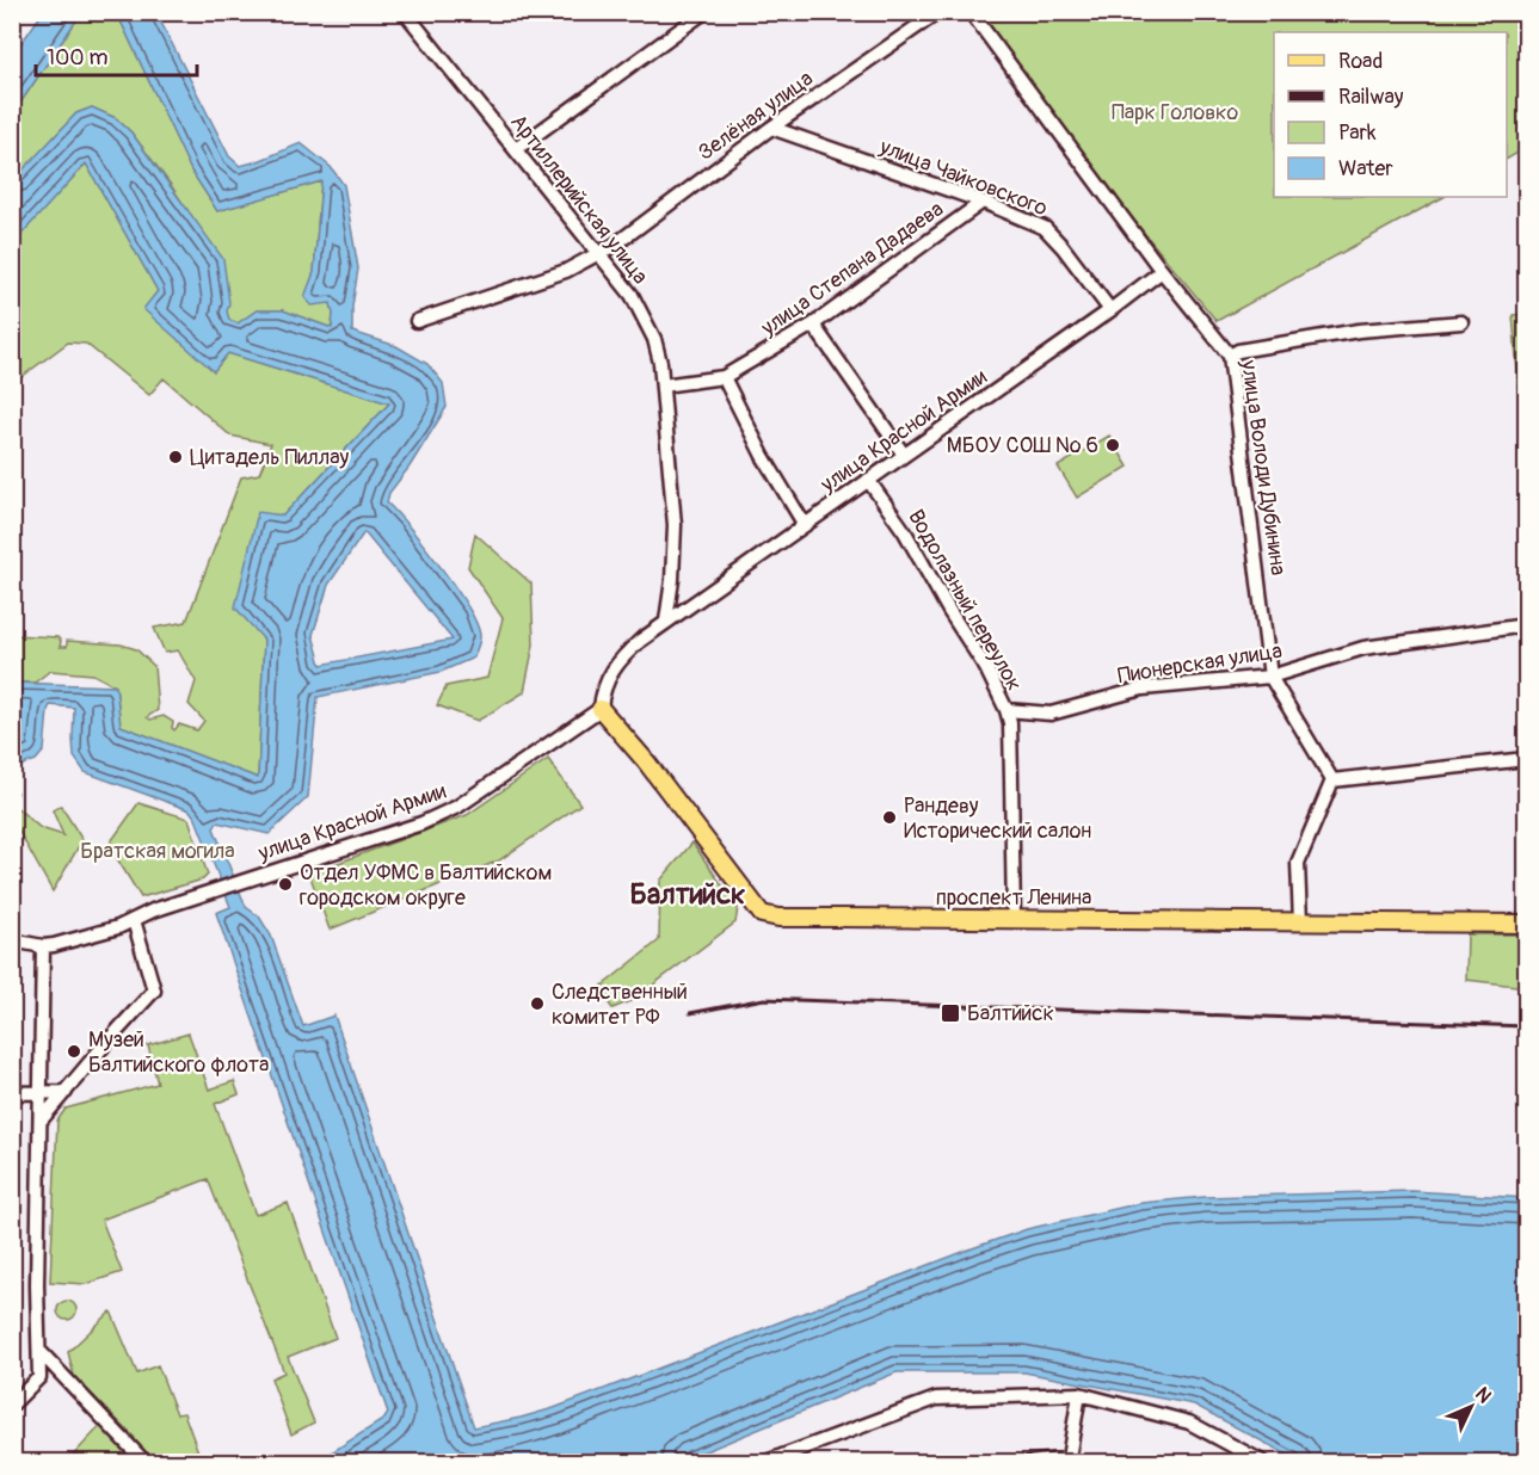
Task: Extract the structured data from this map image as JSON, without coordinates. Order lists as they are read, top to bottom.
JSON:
{
  "streets": {
    "main road": ["проспект Ленина"],
    "street": [
      "Зелёная улица",
      "улица Чайковского",
      "Артиллерийская улица",
      "улица Степана Дадаева",
      "улица Красной Армии",
      "улица Володи Дубинина",
      "Водолазный переулок",
      "Пионерская улица"
    ]
  },
  "crossings": [
    ["Зелёная улица", "улица Чайковского"],
    ["Зелёная улица", "Артиллерийская улица"],
    ["улица Чайковского", "улица Степана Дадаева"],
    ["улица Чайковского", "улица Красной Армии"],
    ["Артиллерийская улица", "улица Степана Дадаева"],
    ["Артиллерийская улица", "улица Красной Армии"],
    ["улица Красной Армии", "улица Володи Дубинина"],
    ["улица Красной Армии", "Водолазный переулок"],
    ["улица Красной Армии", "проспект Ленина"],
    ["улица Володи Дубинина", "Пионерская улица"],
    ["Водолазный переулок", "Пионерская улица"],
    ["Водолазный переулок", "проспект Ленина"]
  ],
  "districts": ["Балтийск"],
  "parks": ["Парк Головко", "Братская могила"],
  "places": {
    "other": [
      "МБОУ СОШ № 6",
      "Цитадель Пиллау",
      "Рандеву Исторический салон",
      "Отдел УФМС в Балтийском городском округе",
      "Следственный комитет РФ",
      "Музей Балтийского флота"
    ],
    "transit": ["Балтийск"]
  },
  "legend": [
    "Road",
    "Railway",
    "Park",
    "Water"
  ],
  "scale_bar": "100 m",
  "north": "top right"
}
